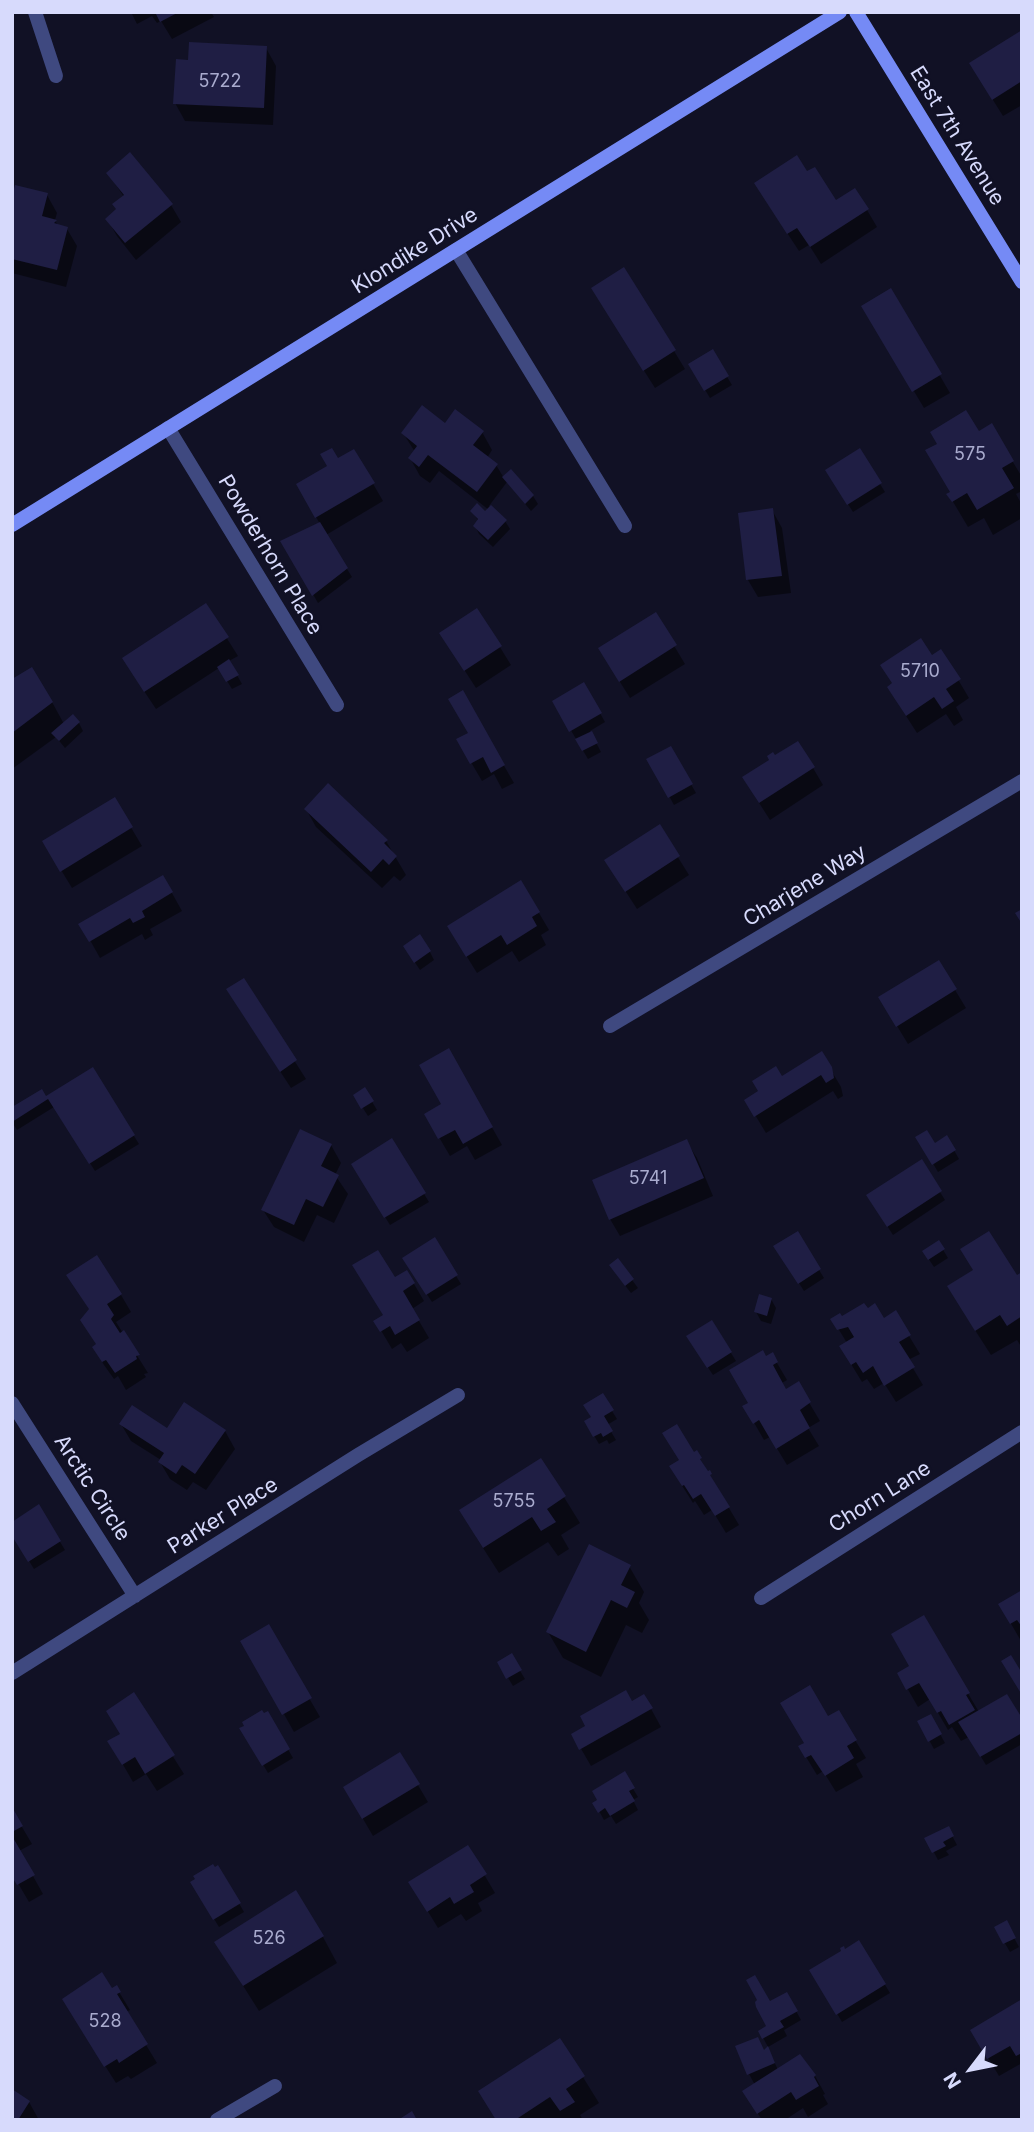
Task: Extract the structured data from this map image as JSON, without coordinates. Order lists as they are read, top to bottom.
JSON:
{
  "streets": {
    "street": [
      "East 7th Avenue",
      "Klondike Drive",
      "Powderhorn Place",
      "Charjene Way",
      "Arctic Circle",
      "Chorn Lane",
      "Parker Place"
    ]
  },
  "crossings": [
    ["Klondike Drive", "Powderhorn Place"],
    ["Arctic Circle", "Parker Place"]
  ],
  "house_numbers": [
    "5722",
    "575",
    "5710",
    "5741",
    "5755",
    "526",
    "528"
  ],
  "north": "bottom left"
}
